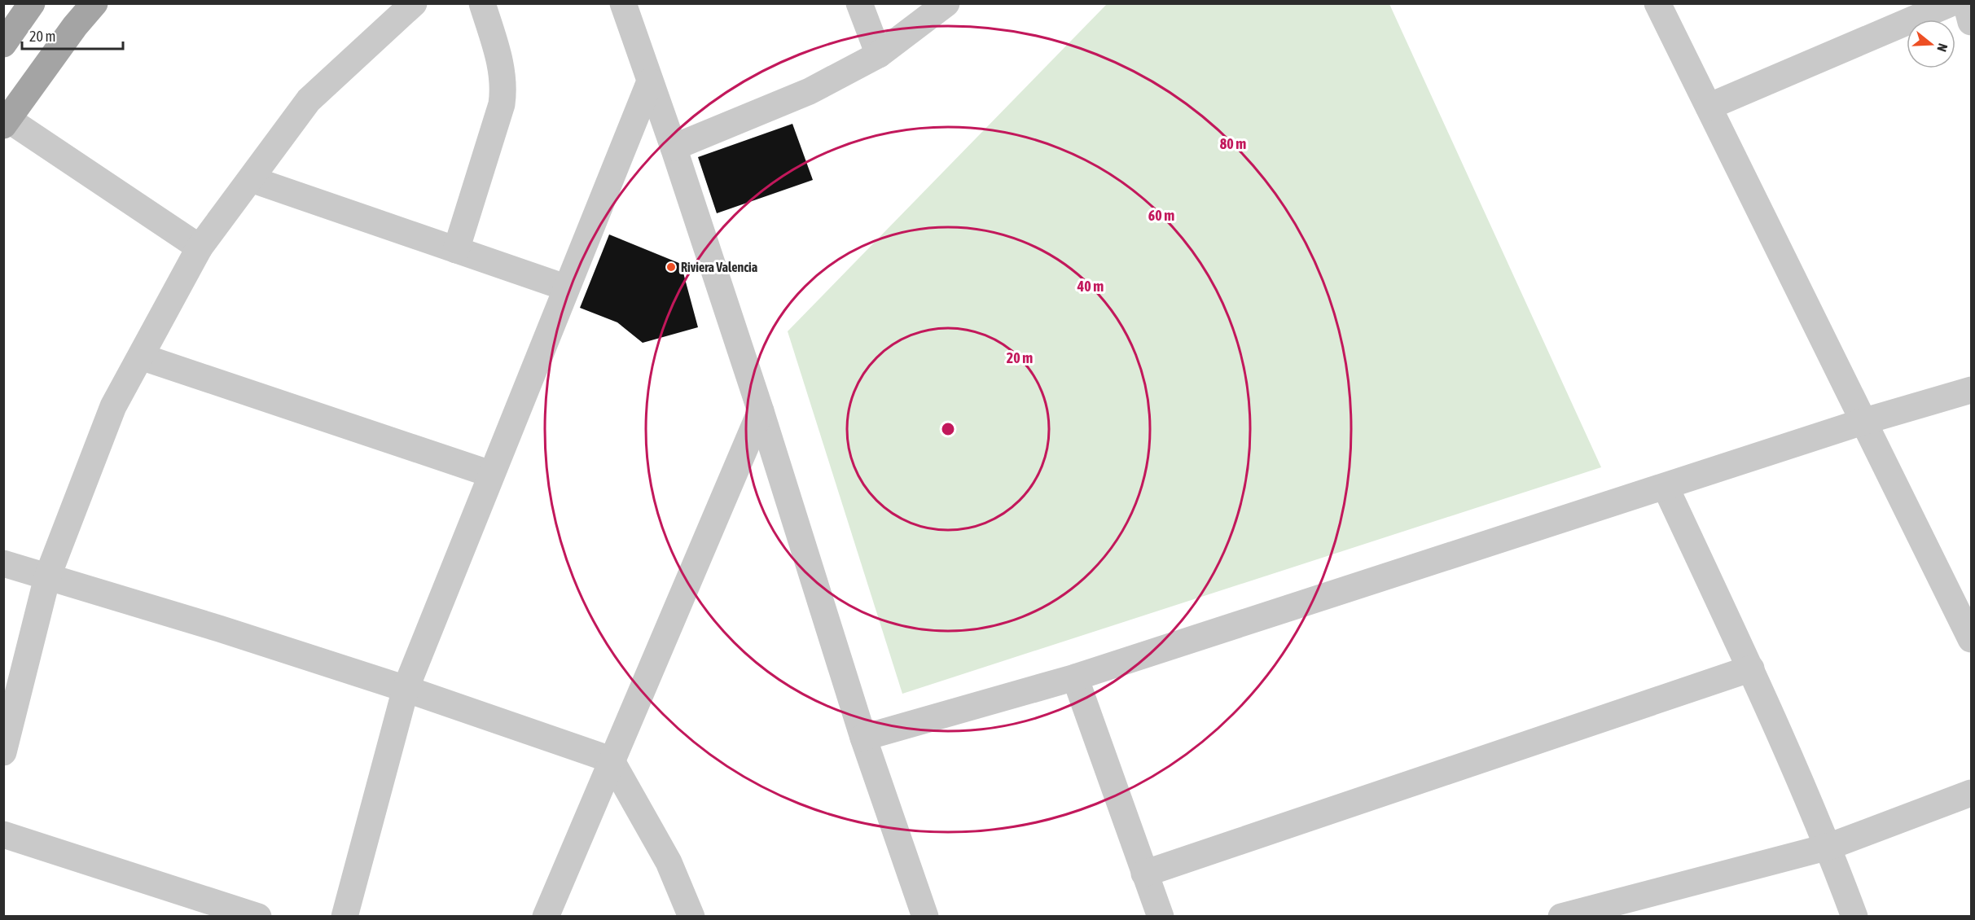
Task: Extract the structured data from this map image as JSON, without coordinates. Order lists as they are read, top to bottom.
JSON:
{
  "places": ["Riviera Valencia"],
  "scale_bar": "20 m",
  "north": "right",
  "rings": [
    "80 m",
    "60 m",
    "40 m",
    "20 m"
  ]
}
